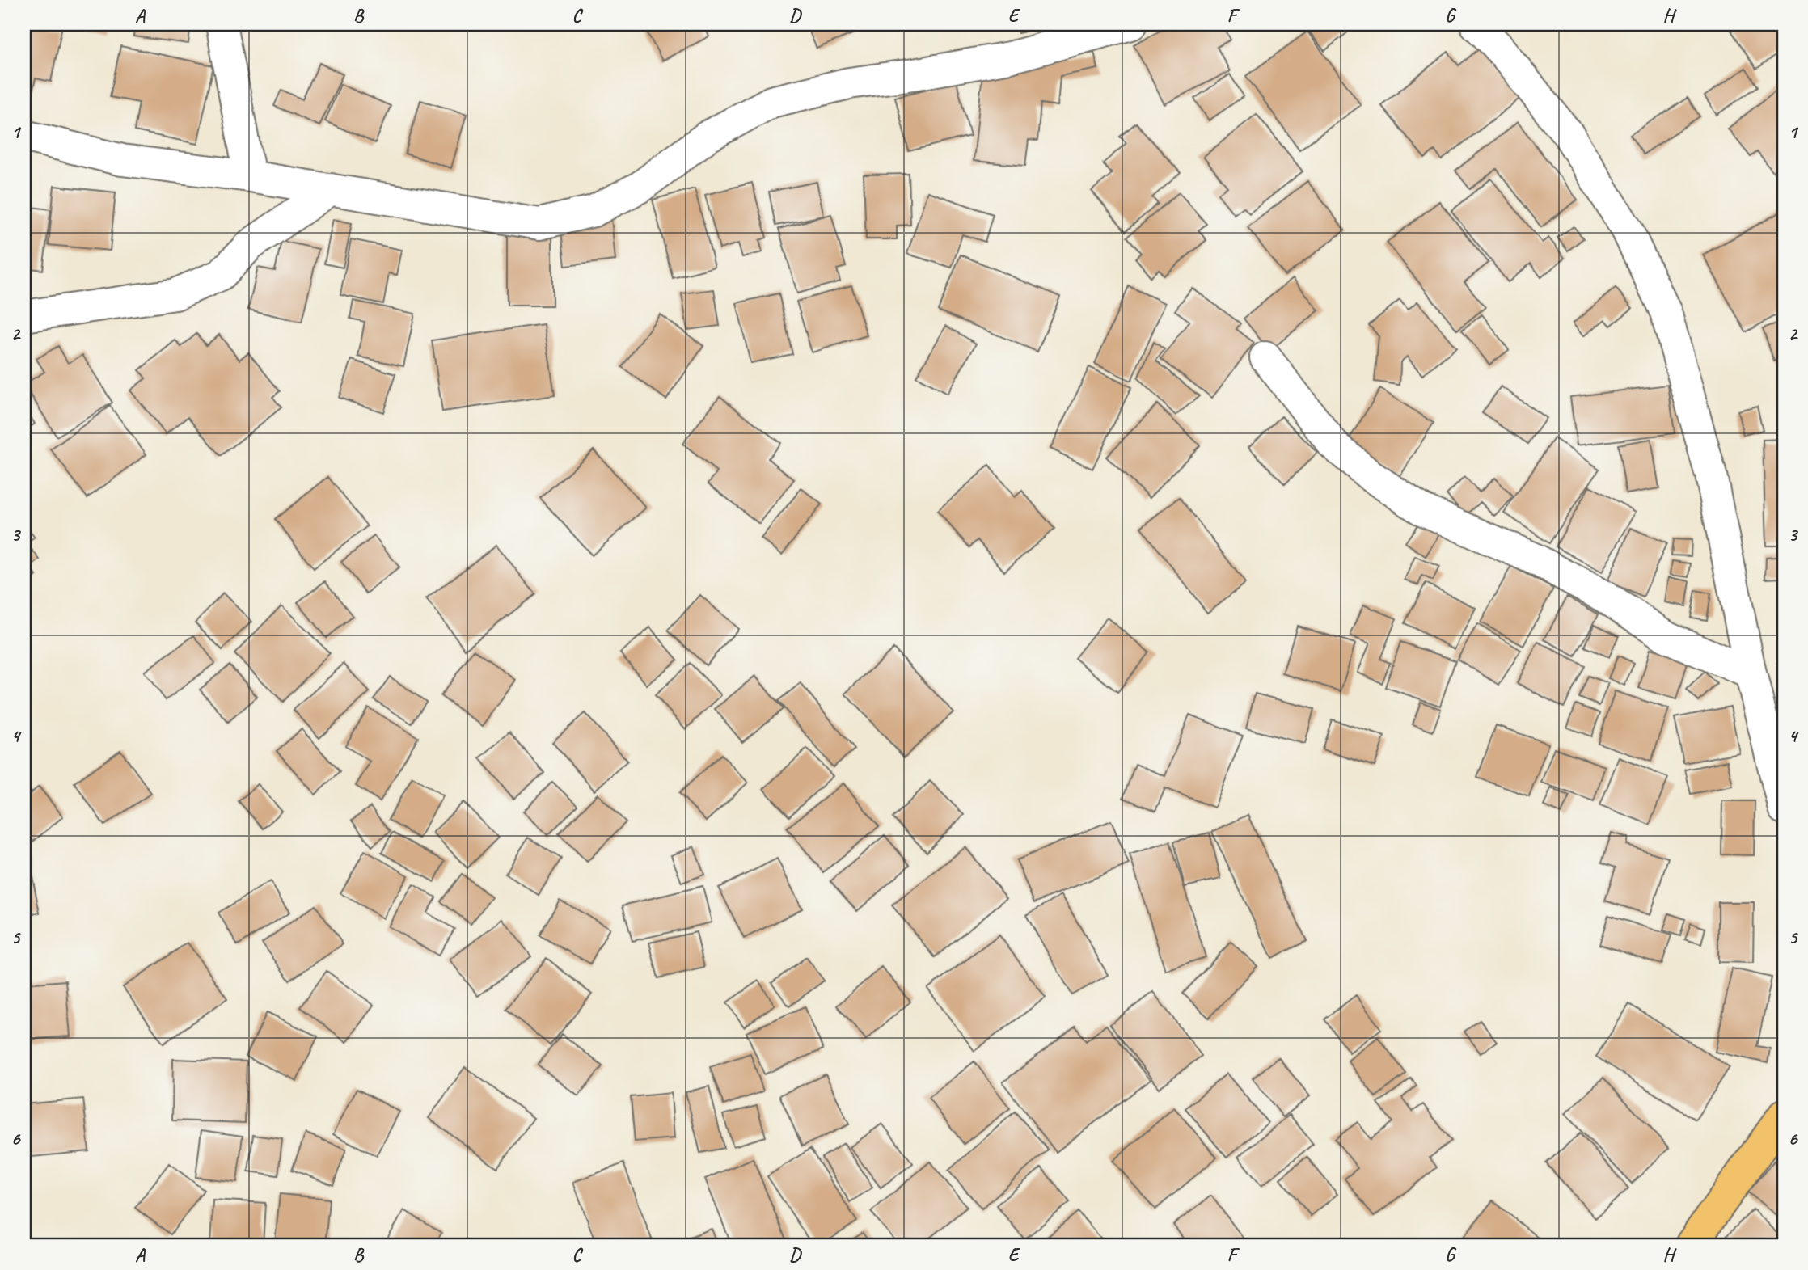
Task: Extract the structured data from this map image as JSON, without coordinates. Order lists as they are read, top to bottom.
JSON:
{
  "grid": {
    "columns": [
      "A",
      "B",
      "C",
      "D",
      "E",
      "F",
      "G",
      "H"
    ],
    "rows": [
      "1",
      "2",
      "3",
      "4",
      "5",
      "6"
    ]
  }
}
